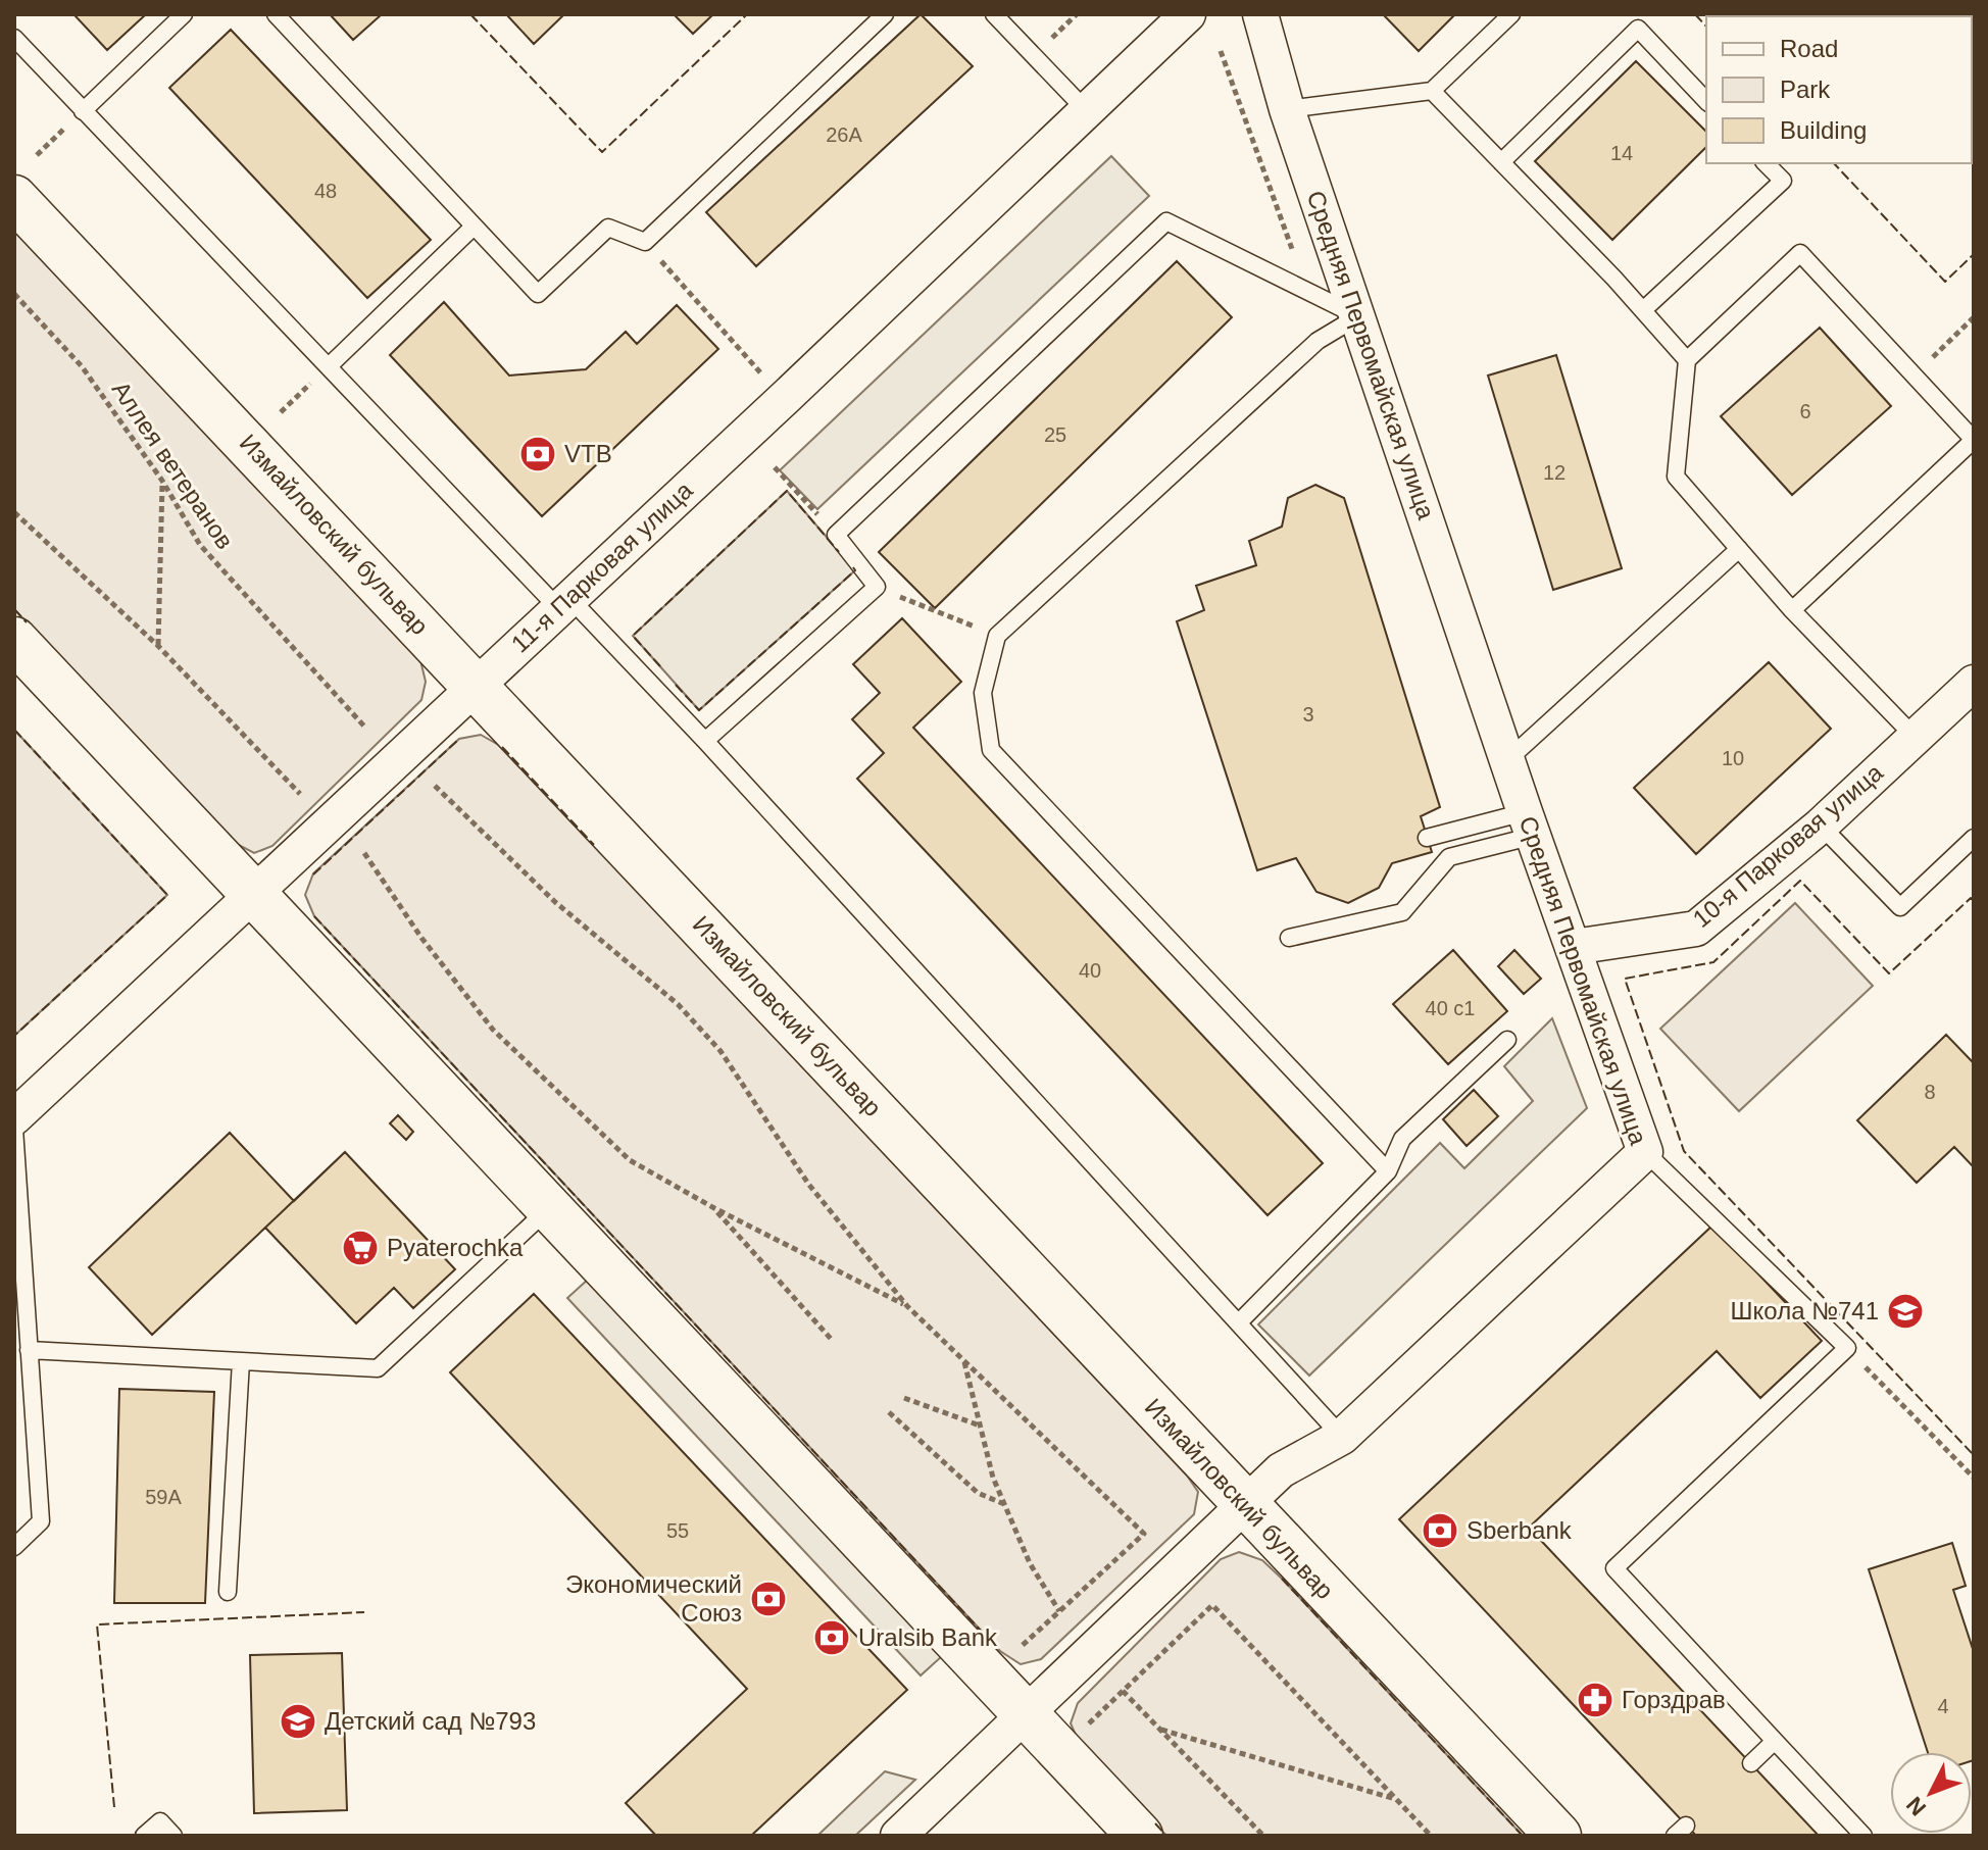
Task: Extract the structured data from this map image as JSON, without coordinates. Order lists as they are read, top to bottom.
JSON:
{
  "streets": {
    "street": [
      "Средняя Первомайская улица",
      "Измайловский бульвар",
      "11-я Парковая улица",
      "10-я Парковая улица"
    ],
    "path": ["Аллея ветеранов"]
  },
  "crossings": [
    ["Средняя Первомайская улица", "Измайловский бульвар"],
    ["Средняя Первомайская улица", "10-я Парковая улица"],
    ["Измайловский бульвар", "11-я Парковая улица"]
  ],
  "places": {
    "bank": [
      "VTB",
      "Sberbank",
      "Экономический Союз",
      "Uralsib Bank"
    ],
    "supermarket": ["Pyaterochka"],
    "school or university": ["Школа №741", "Детский сад №793"],
    "pharmacy": ["Горздрав"]
  },
  "house_numbers": [
    "26А",
    "14",
    "48",
    "6",
    "25",
    "12",
    "3",
    "10",
    "40",
    "40 с1",
    "8",
    "59А",
    "55",
    "4"
  ],
  "legend": ["Road", "Park", "Building"],
  "north": "bottom left"
}
